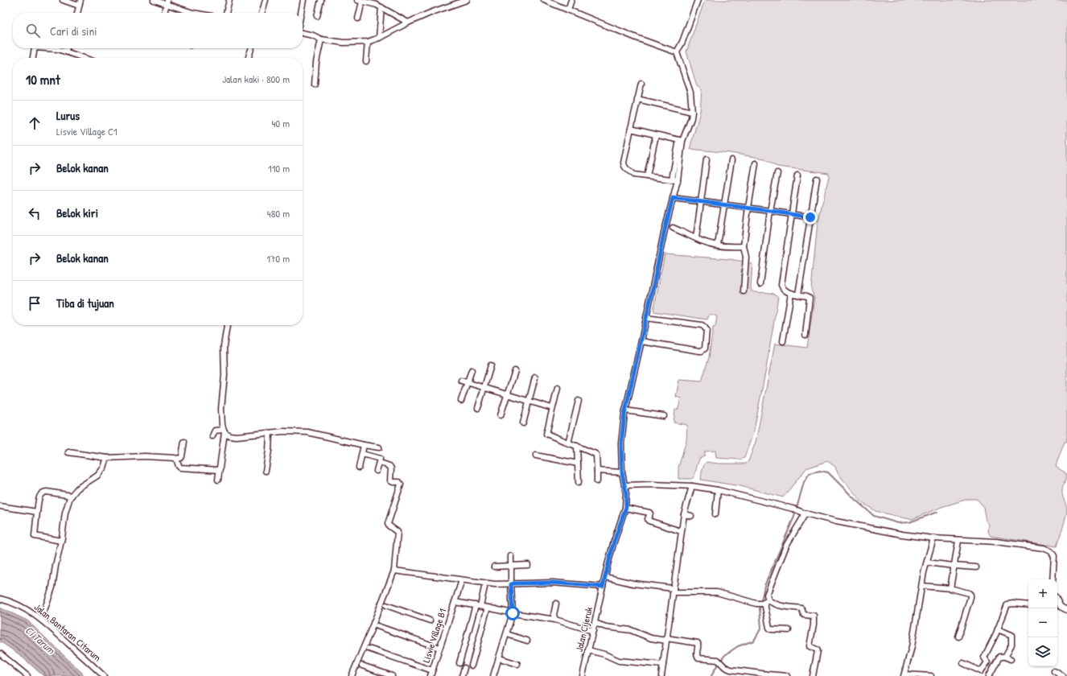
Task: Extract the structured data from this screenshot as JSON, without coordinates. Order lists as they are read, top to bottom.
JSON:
{
  "streets": {
    "street": ["Jalan Cijeruk", "Jalan Bantaran Citarum", "Lisvie Village B1"]
  },
  "water": ["Ci Tarum"],
  "page": {
    "search": "Cari di sini",
    "heading": ["10 mnt", "Jalan kaki · 800 m"],
    "list": [
      ["Lurus", "Lisvie Village C1", "40 m"],
      ["Belok kanan", "110 m"],
      ["Belok kiri", "480 m"],
      ["Belok kanan", "170 m"],
      "Tiba di tujuan"
    ],
    "map_buttons": ["+", "−"]
  }
}
